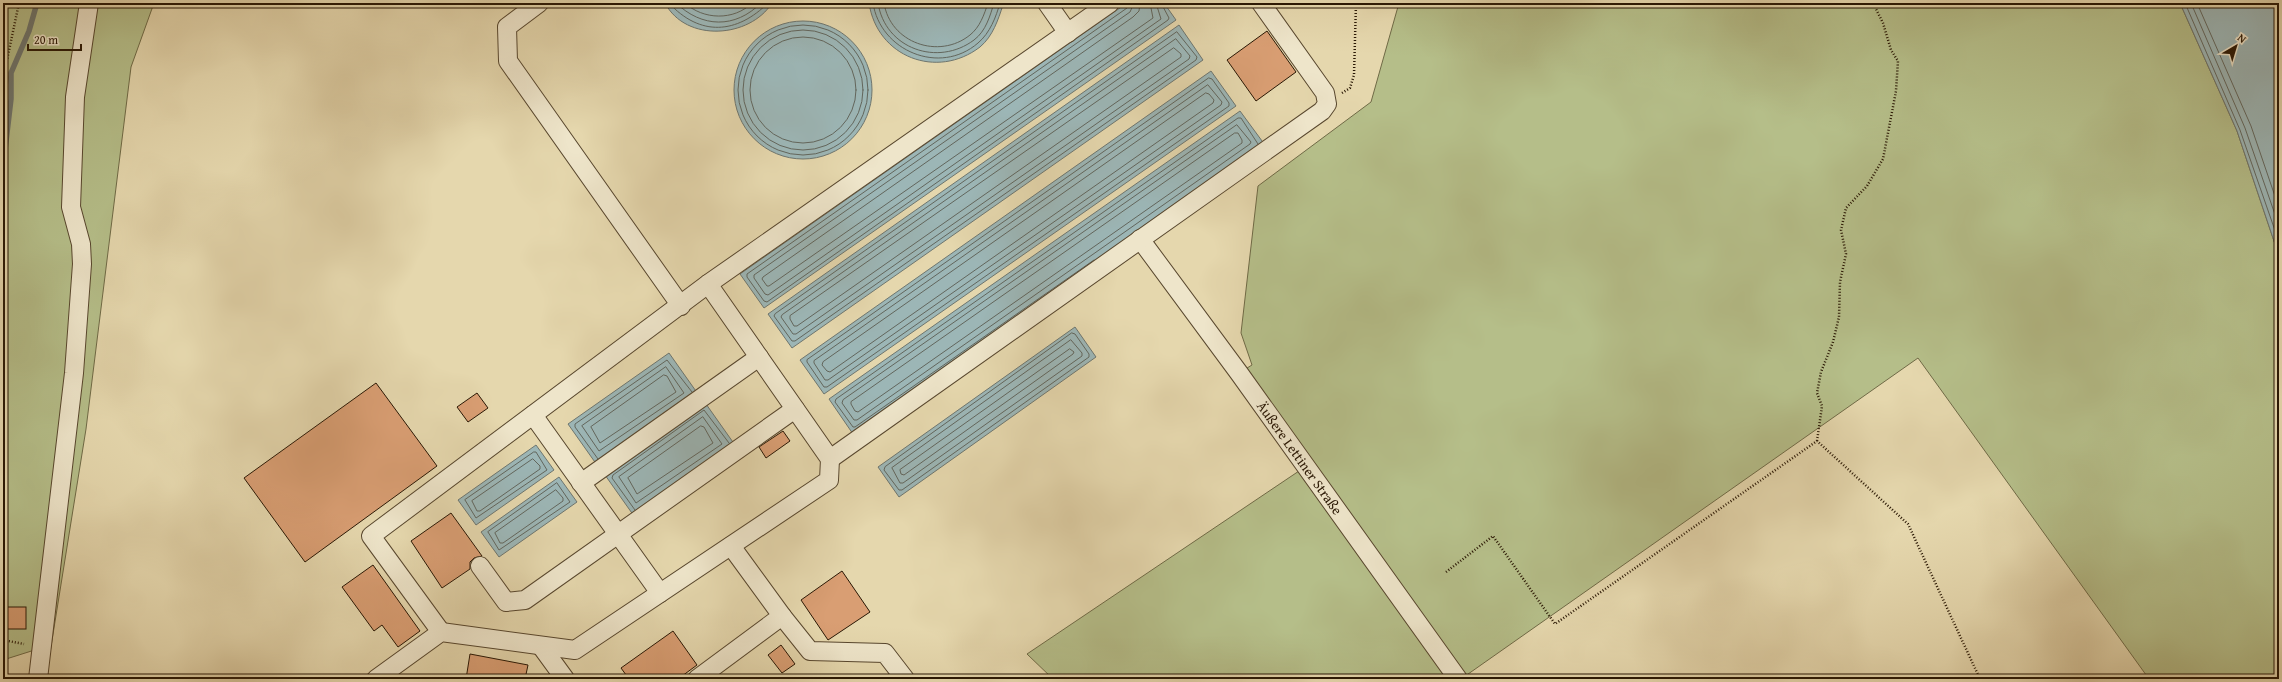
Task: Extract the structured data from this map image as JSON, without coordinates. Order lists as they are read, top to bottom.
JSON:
{
  "streets": {
    "street": ["Äußere Lettiner Straße"]
  },
  "scale_bar": "20 m",
  "north": "top right"
}
